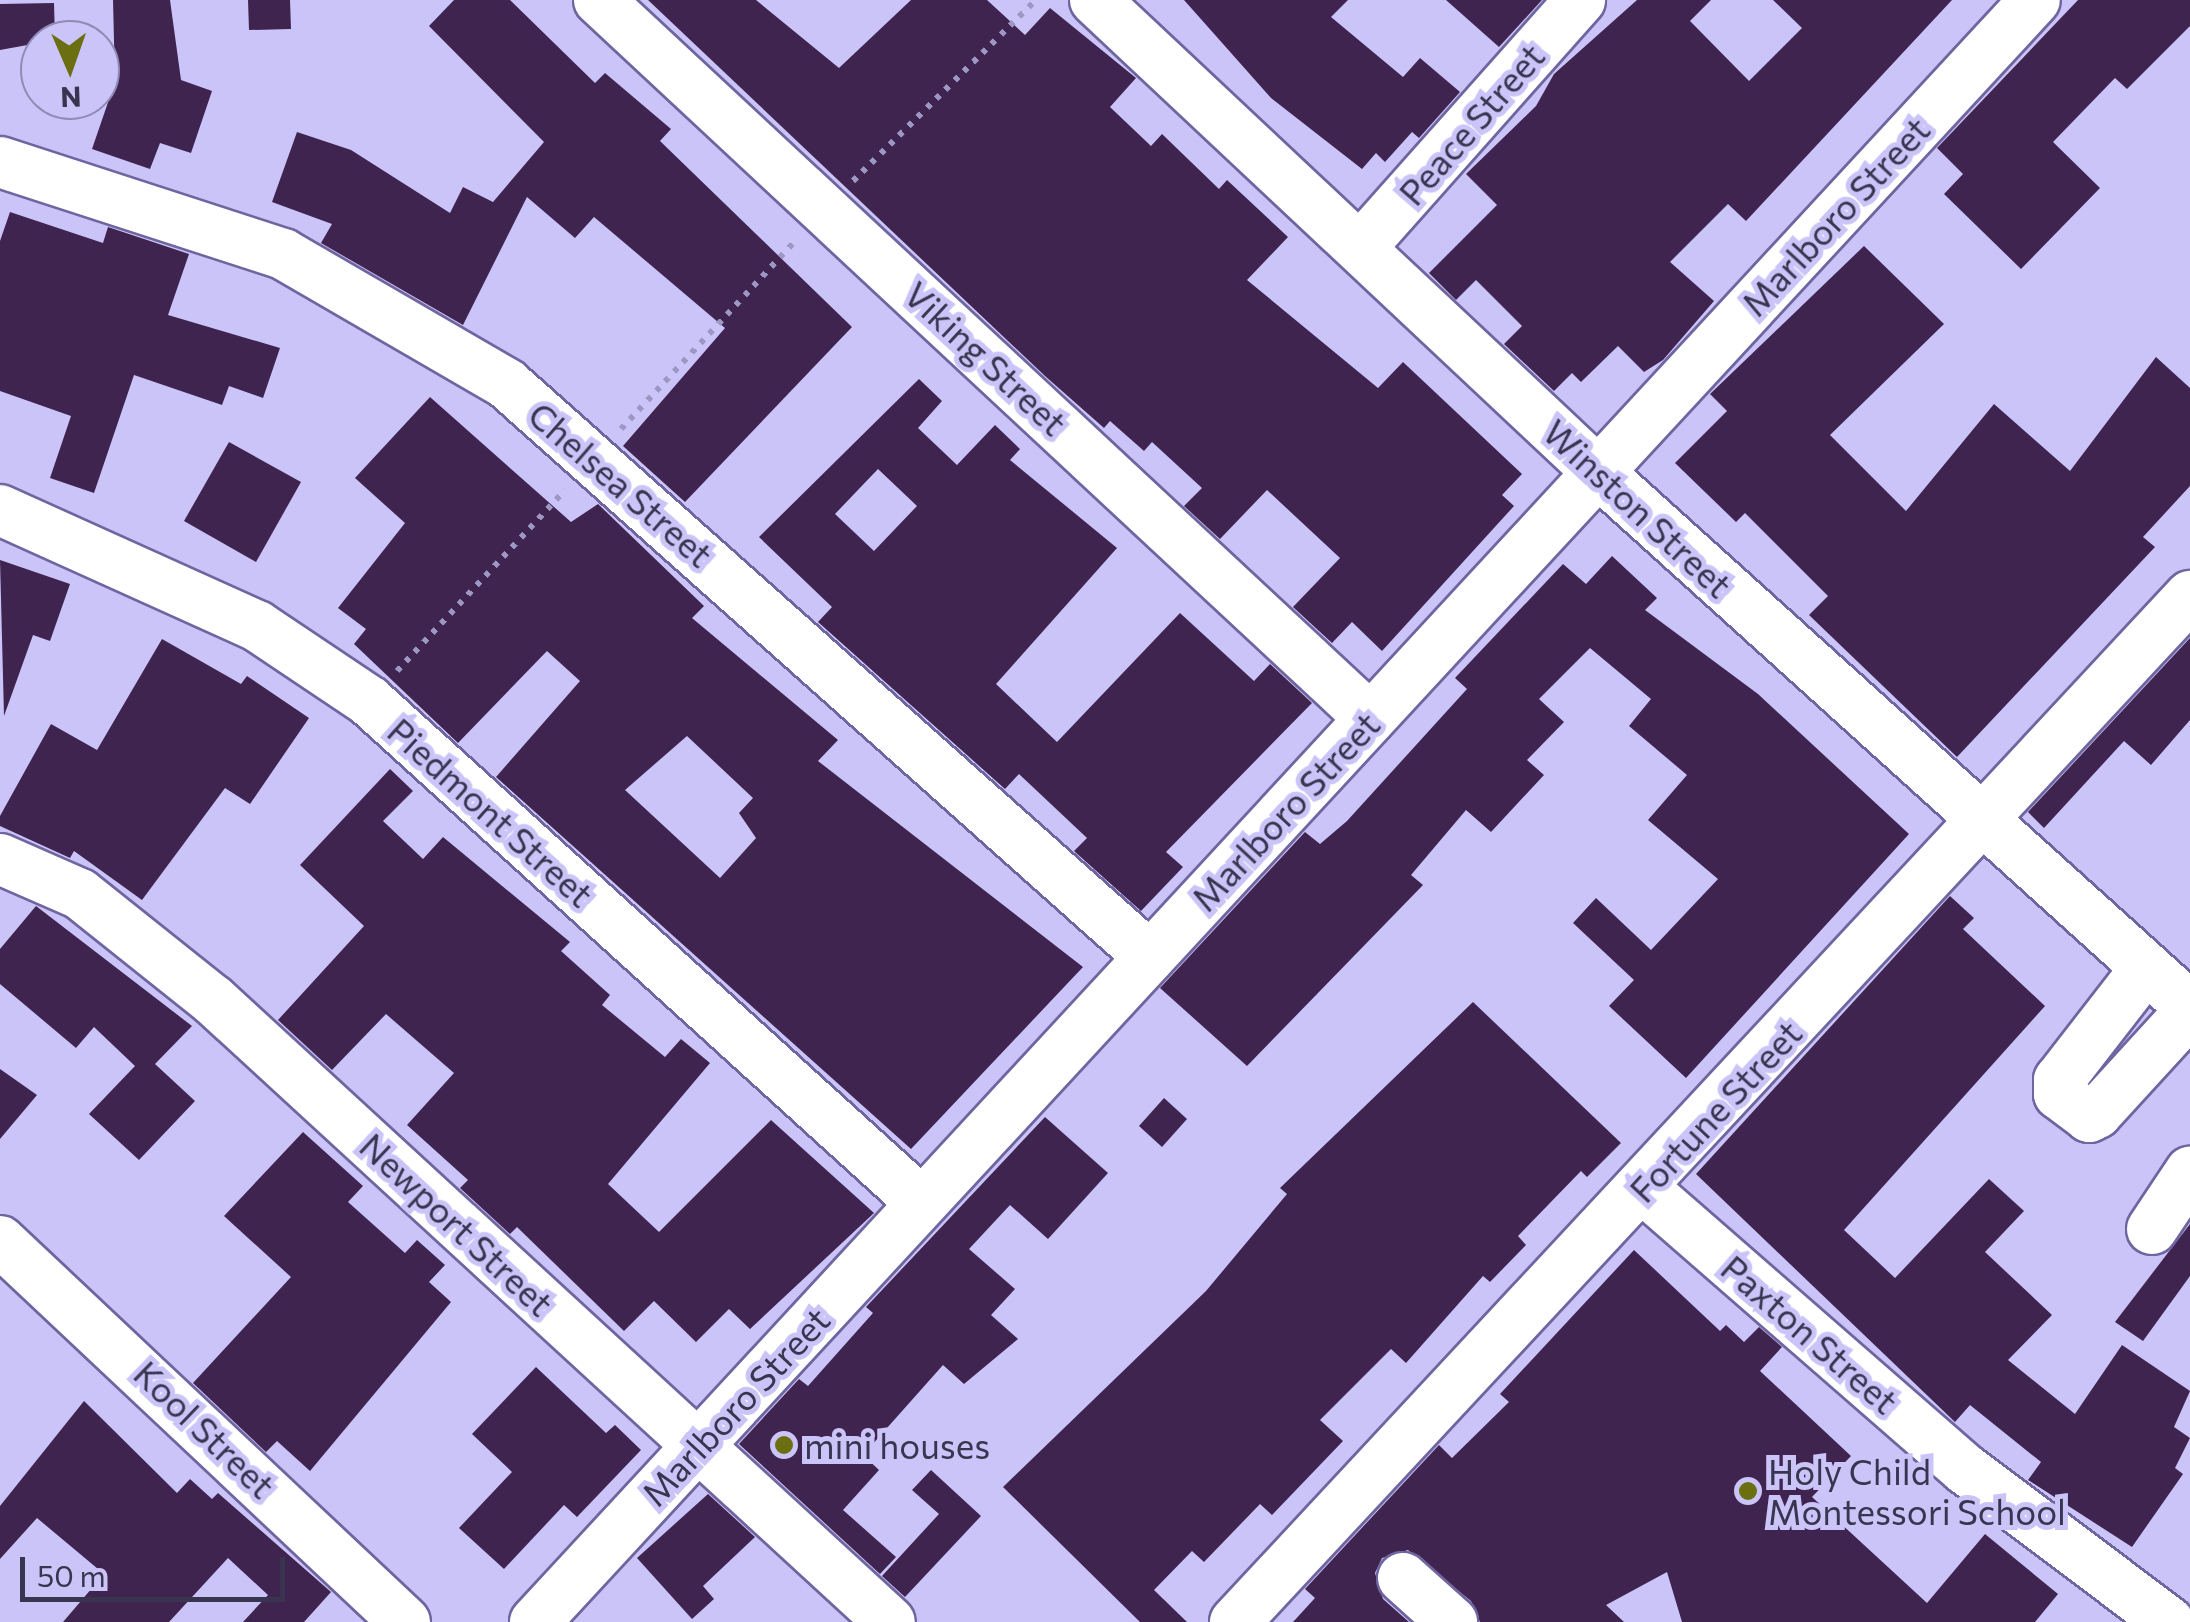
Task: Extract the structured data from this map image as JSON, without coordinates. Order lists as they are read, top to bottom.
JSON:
{
  "streets": {
    "street": [
      "Peace Street",
      "Marlboro Street",
      "Viking Street",
      "Chelsea Street",
      "Winston Street",
      "Piedmont Street",
      "Fortune Street",
      "Newport Street",
      "Paxton Street",
      "Kool Street"
    ]
  },
  "crossings": [
    ["Peace Street", "Winston Street"],
    ["Marlboro Street", "Viking Street"],
    ["Marlboro Street", "Chelsea Street"],
    ["Marlboro Street", "Winston Street"],
    ["Marlboro Street", "Piedmont Street"],
    ["Marlboro Street", "Newport Street"],
    ["Winston Street", "Fortune Street"],
    ["Fortune Street", "Paxton Street"]
  ],
  "places": ["mini houses", "Holy Child Montessori School"],
  "scale_bar": "50 m",
  "north": "bottom"
}
